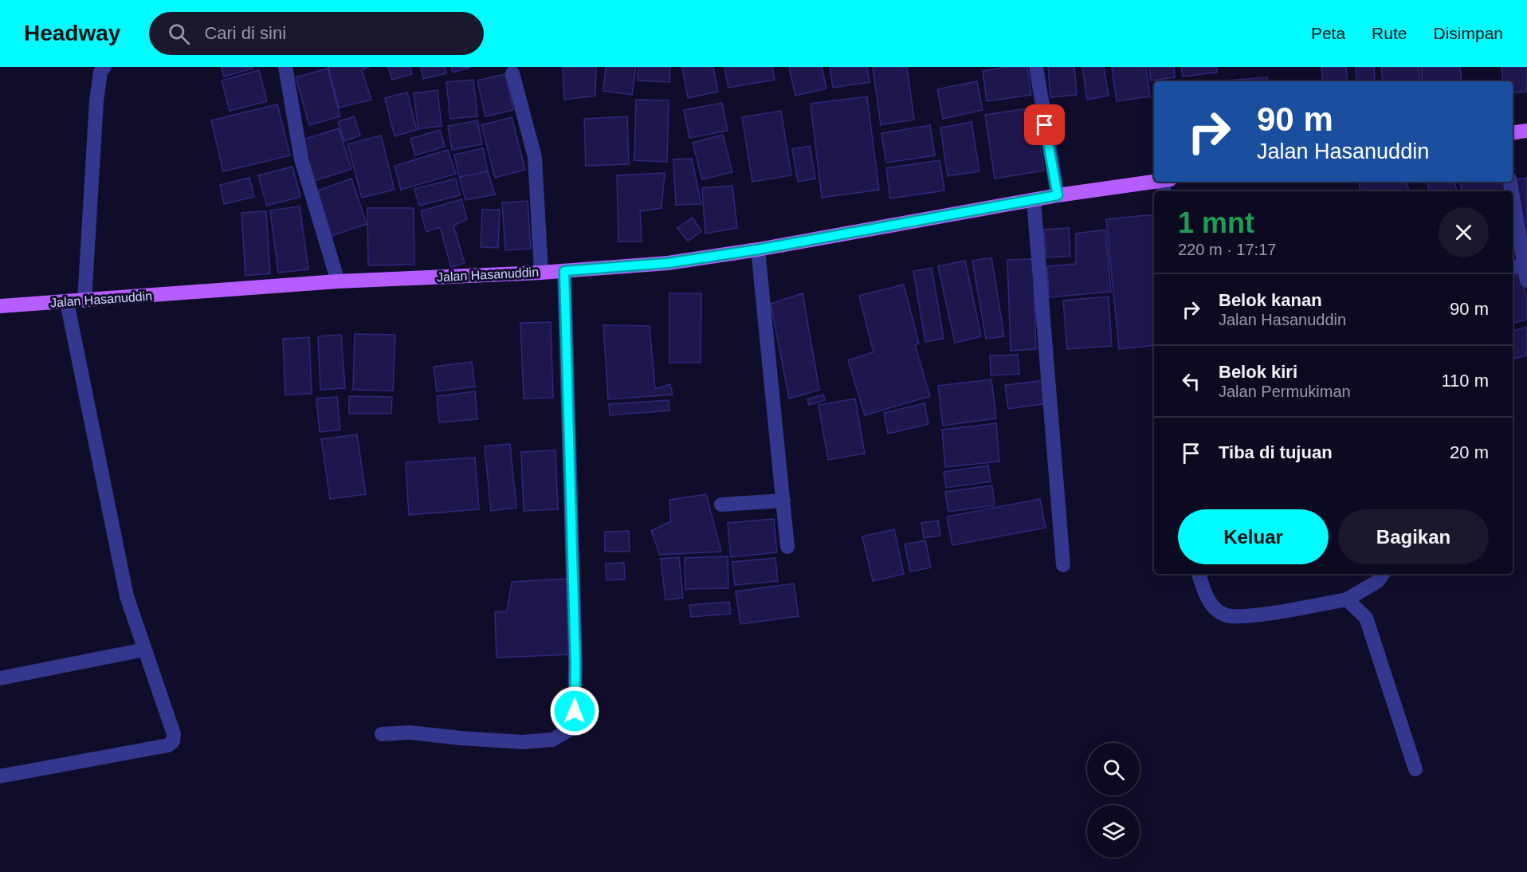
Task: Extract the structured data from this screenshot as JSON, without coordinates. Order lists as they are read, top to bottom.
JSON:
{
  "streets": {
    "main road": ["Jalan Hasanuddin"]
  },
  "page": {
    "header": "Headway",
    "search": "Cari di sini",
    "nav": ["Peta", "Rute", "Disimpan"],
    "turn": ["90 m", "Jalan Hasanuddin"],
    "heading": ["1 mnt", "220 m · 17:17"],
    "list": [
      {
        "name": "Belok kanan",
        "note": "Jalan Hasanuddin",
        "value": "90 m"
      },
      {
        "name": "Belok kiri",
        "note": "Jalan Permukiman",
        "value": "110 m"
      },
      {
        "name": "Tiba di tujuan",
        "value": "20 m"
      }
    ],
    "buttons": ["Keluar", "Bagikan"]
  }
}
